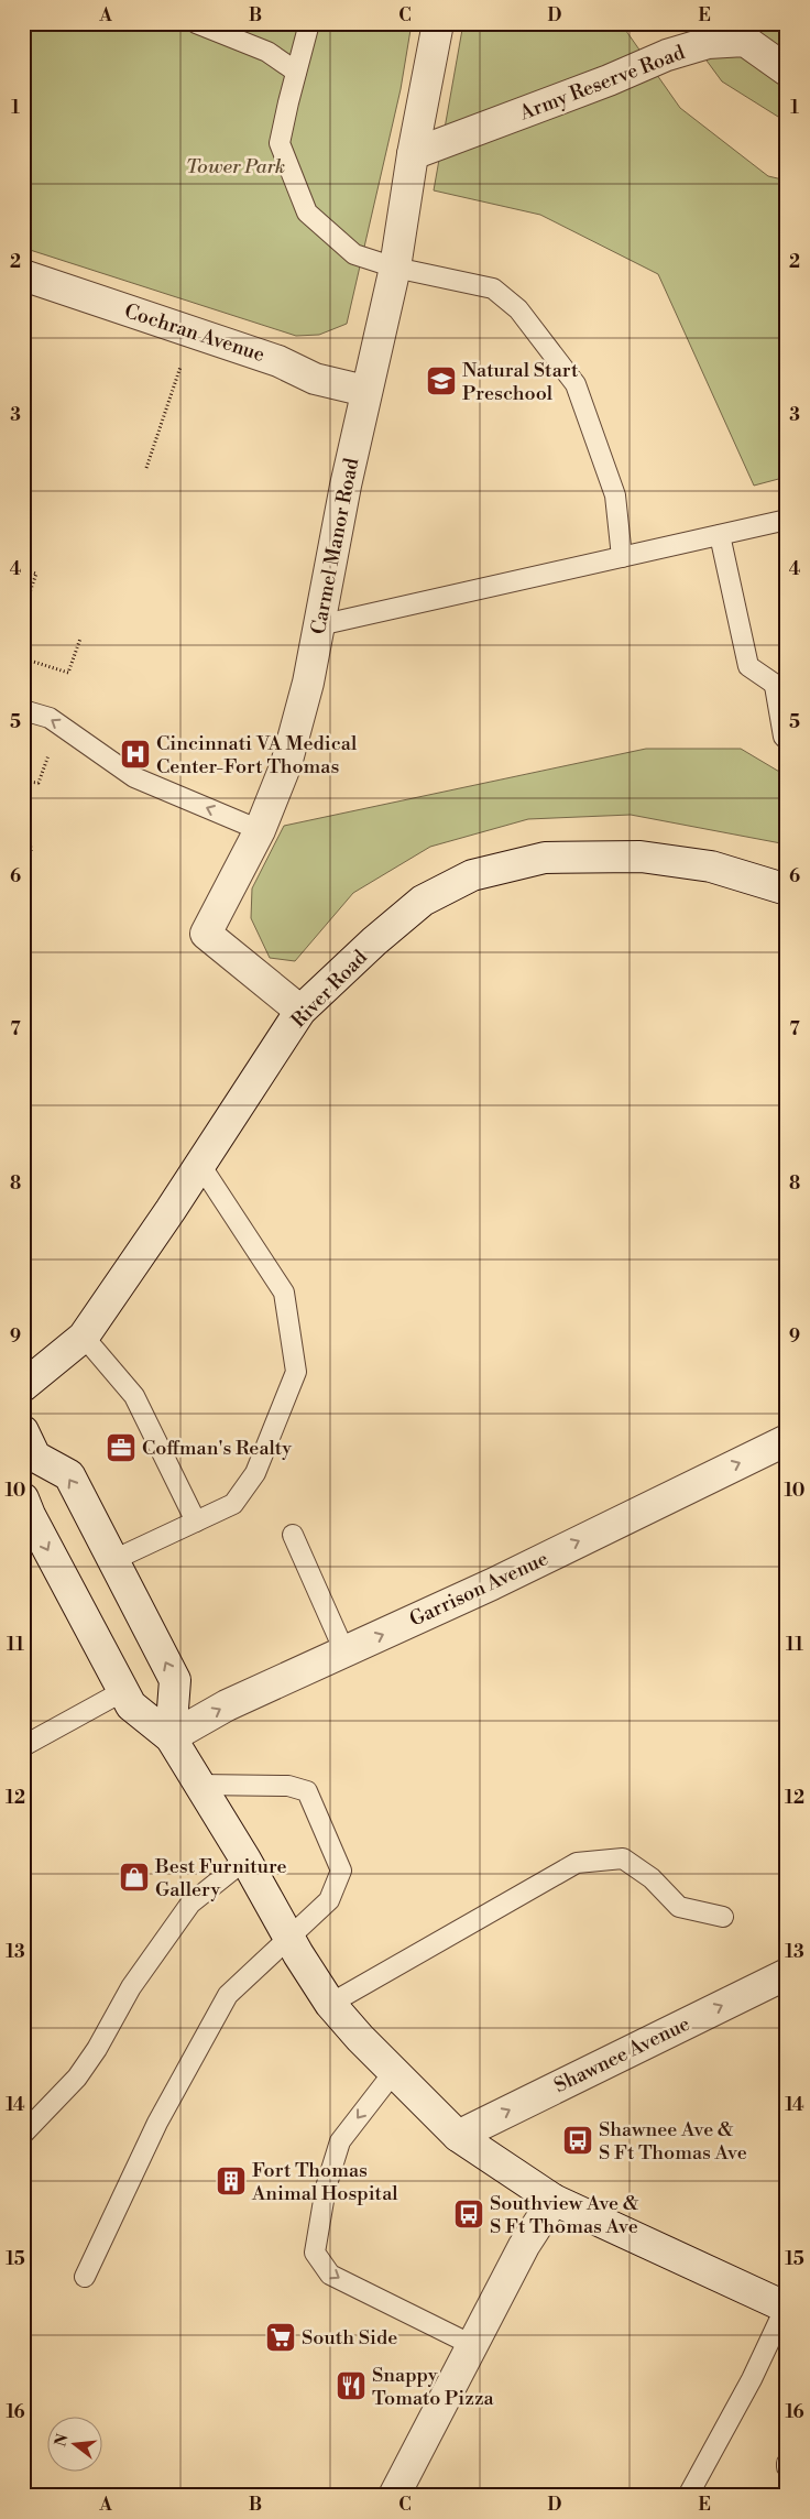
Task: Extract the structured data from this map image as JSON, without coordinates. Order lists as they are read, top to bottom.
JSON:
{
  "streets": {
    "street": [
      "Army Reserve Road",
      "Cochran Avenue",
      "Carmel Manor Road",
      "River Road",
      "Garrison Avenue",
      "Shawnee Avenue"
    ]
  },
  "crossings": [
    ["Army Reserve Road", "Carmel Manor Road"],
    ["Cochran Avenue", "Carmel Manor Road"],
    ["Carmel Manor Road", "River Road"]
  ],
  "one_way": ["Garrison Avenue", "Shawnee Avenue"],
  "parks": ["Tower Park"],
  "places": {
    "school or university": ["Natural Start Preschool"],
    "hospital": ["Cincinnati VA Medical Center-Fort Thomas"],
    "office": ["Coffman's Realty"],
    "shop": ["Best Furniture Gallery"],
    "bus stop": ["Shawnee Ave & S Ft Thomas Ave", "Southview Ave & S Ft Thomas Ave"],
    "building": ["Fort Thomas Animal Hospital"],
    "supermarket": ["South Side"],
    "restaurant": ["Snappy Tomato Pizza"]
  },
  "north": "left",
  "grid": {
    "columns": [
      "A",
      "B",
      "C",
      "D",
      "E"
    ],
    "rows": [
      "1",
      "2",
      "3",
      "4",
      "5",
      "6",
      "7",
      "8",
      "9",
      "10",
      "11",
      "12",
      "13",
      "14",
      "15",
      "16"
    ]
  }
}
